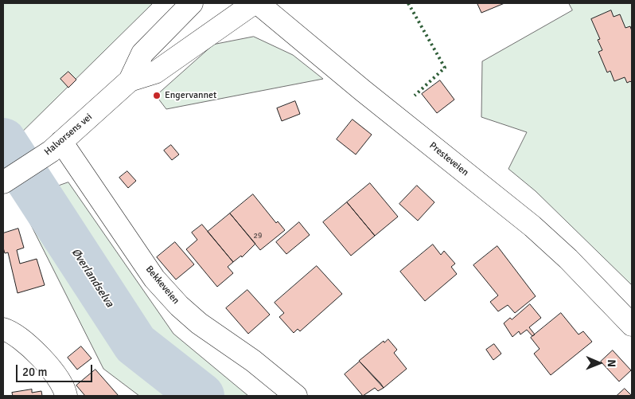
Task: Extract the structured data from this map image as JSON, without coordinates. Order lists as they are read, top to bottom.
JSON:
{
  "streets": {
    "street": ["Halvorsens vei", "Presteveien", "Bekkeveien"]
  },
  "crossings": [
    ["Halvorsens vei", "Bekkeveien"]
  ],
  "water": ["Øverlandselva"],
  "places": ["Engervannet"],
  "house_numbers": ["29"],
  "scale_bar": "20 m",
  "north": "right"
}
